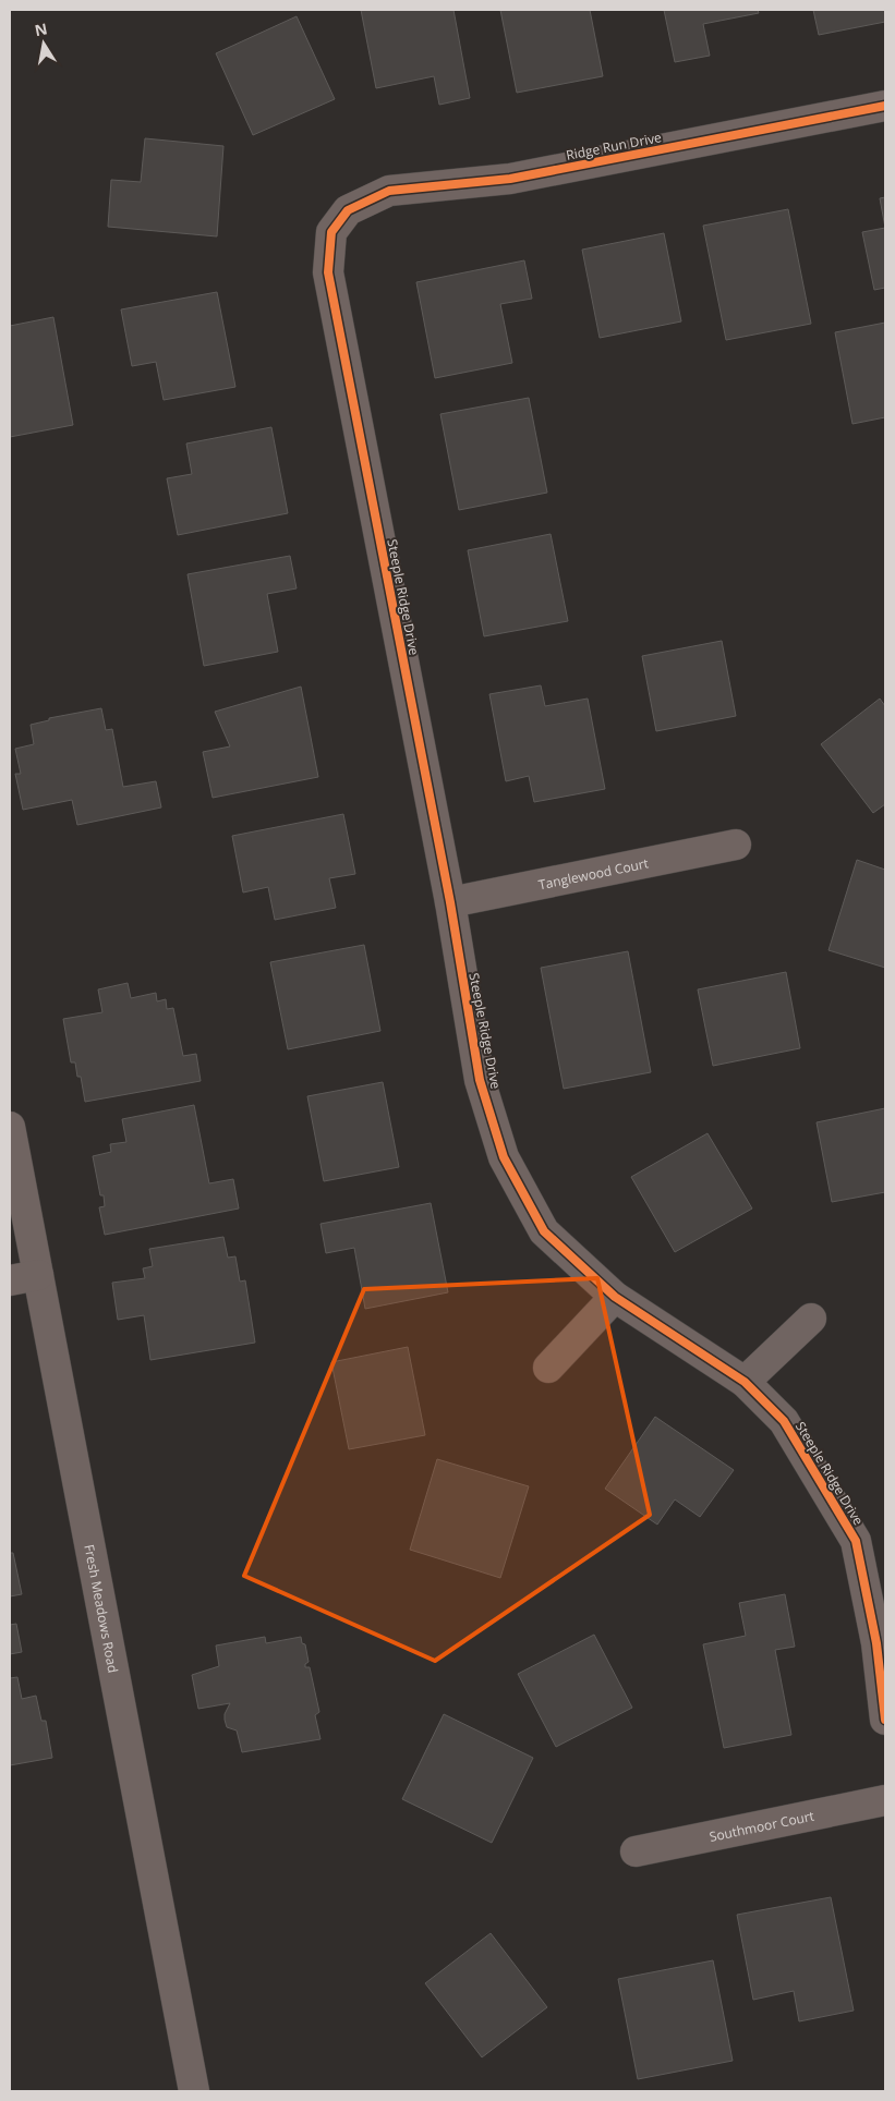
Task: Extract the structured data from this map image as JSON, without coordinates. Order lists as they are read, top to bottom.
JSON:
{
  "streets": {
    "street": [
      "Ridge Run Drive",
      "Steeple Ridge Drive",
      "Tanglewood Court",
      "Fresh Meadows Road",
      "Southmoor Court"
    ]
  },
  "crossings": [
    ["Ridge Run Drive", "Steeple Ridge Drive"],
    ["Steeple Ridge Drive", "Tanglewood Court"]
  ],
  "north": "top"
}
